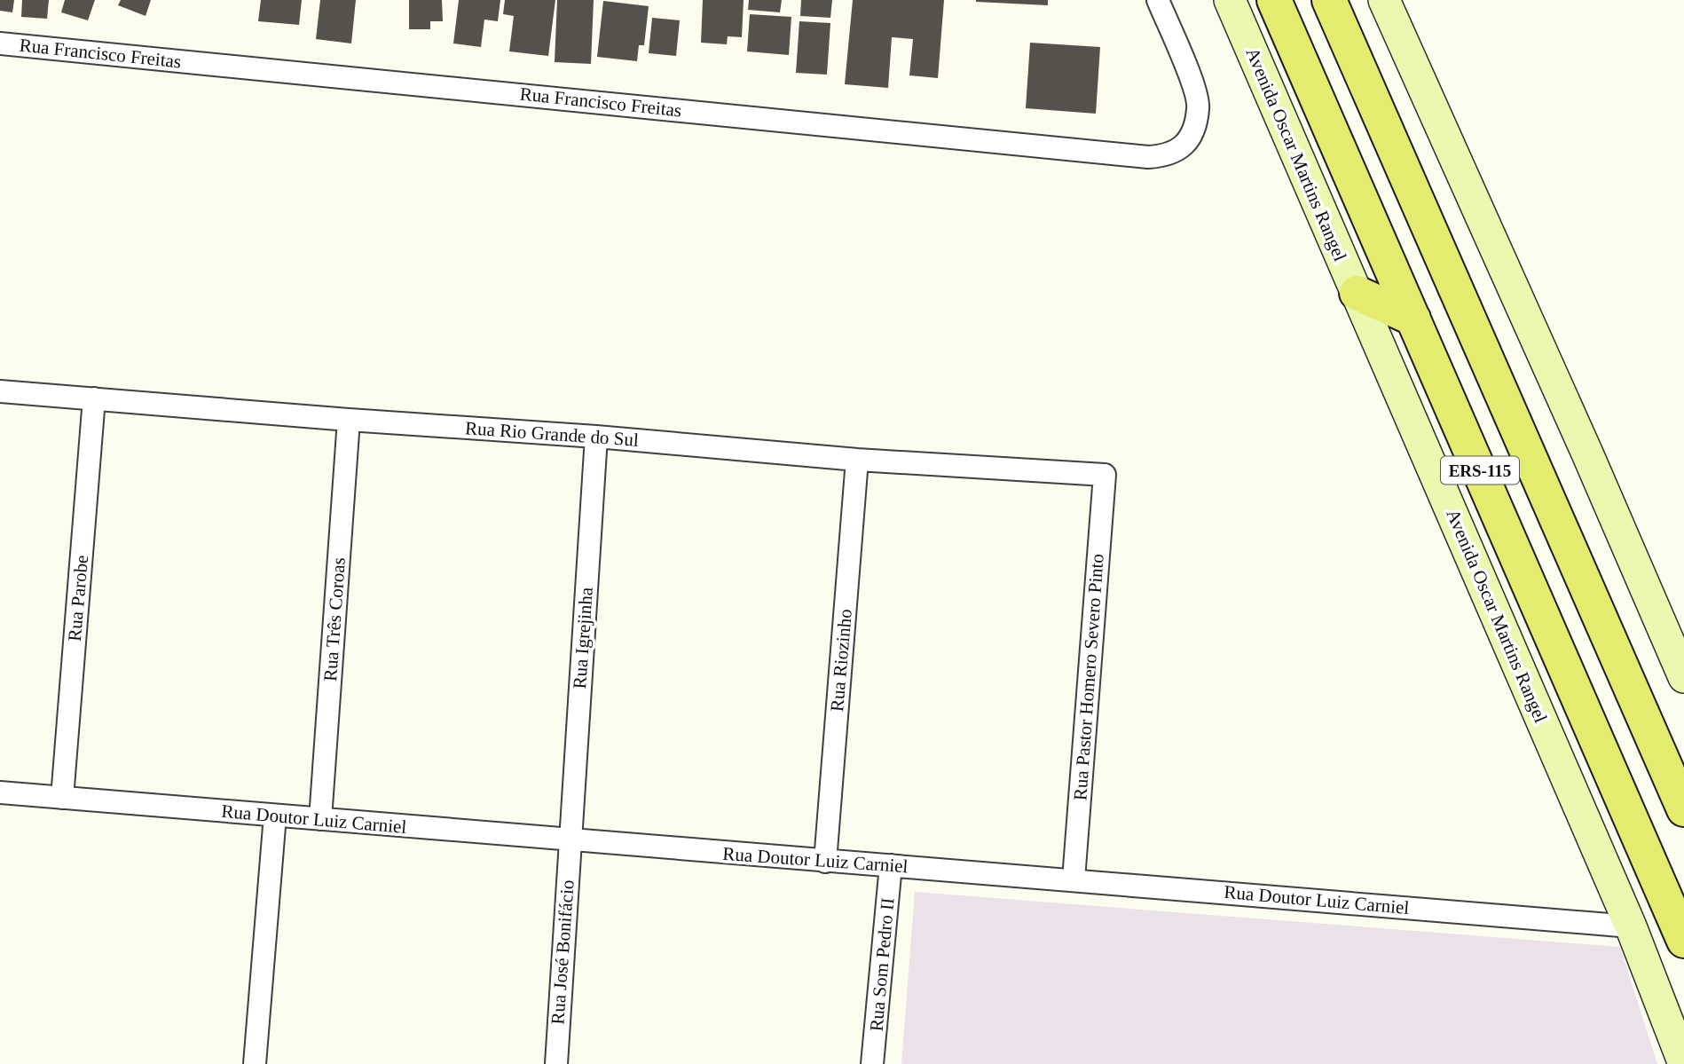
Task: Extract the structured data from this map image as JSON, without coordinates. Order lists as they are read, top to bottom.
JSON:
{
  "streets": {
    "main road": ["Avenida Oscar Martins Rangel", "ERS-115"],
    "street": [
      "Rua Francisco Freitas",
      "Rua Rio Grande do Sul",
      "Rua Parobe",
      "Rua Três Coroas",
      "Rua Igrejinha",
      "Rua Riozinho",
      "Rua Pastor Homero Severo Pinto",
      "Rua Doutor Luiz Carniel",
      "Rua José Bonifácio",
      "Rua Som Pedro II"
    ]
  },
  "crossings": [
    ["Avenida Oscar Martins Rangel", "Rua Doutor Luiz Carniel"],
    ["Rua Rio Grande do Sul", "Rua Parobe"],
    ["Rua Rio Grande do Sul", "Rua Três Coroas"],
    ["Rua Rio Grande do Sul", "Rua Igrejinha"],
    ["Rua Rio Grande do Sul", "Rua Riozinho"],
    ["Rua Rio Grande do Sul", "Rua Pastor Homero Severo Pinto"],
    ["Rua Parobe", "Rua Doutor Luiz Carniel"],
    ["Rua Três Coroas", "Rua Doutor Luiz Carniel"],
    ["Rua Igrejinha", "Rua Doutor Luiz Carniel"],
    ["Rua Igrejinha", "Rua José Bonifácio"],
    ["Rua Riozinho", "Rua Doutor Luiz Carniel"],
    ["Rua Pastor Homero Severo Pinto", "Rua Doutor Luiz Carniel"],
    ["Rua Doutor Luiz Carniel", "Rua José Bonifácio"],
    ["Rua Doutor Luiz Carniel", "Rua Som Pedro II"]
  ]
}
